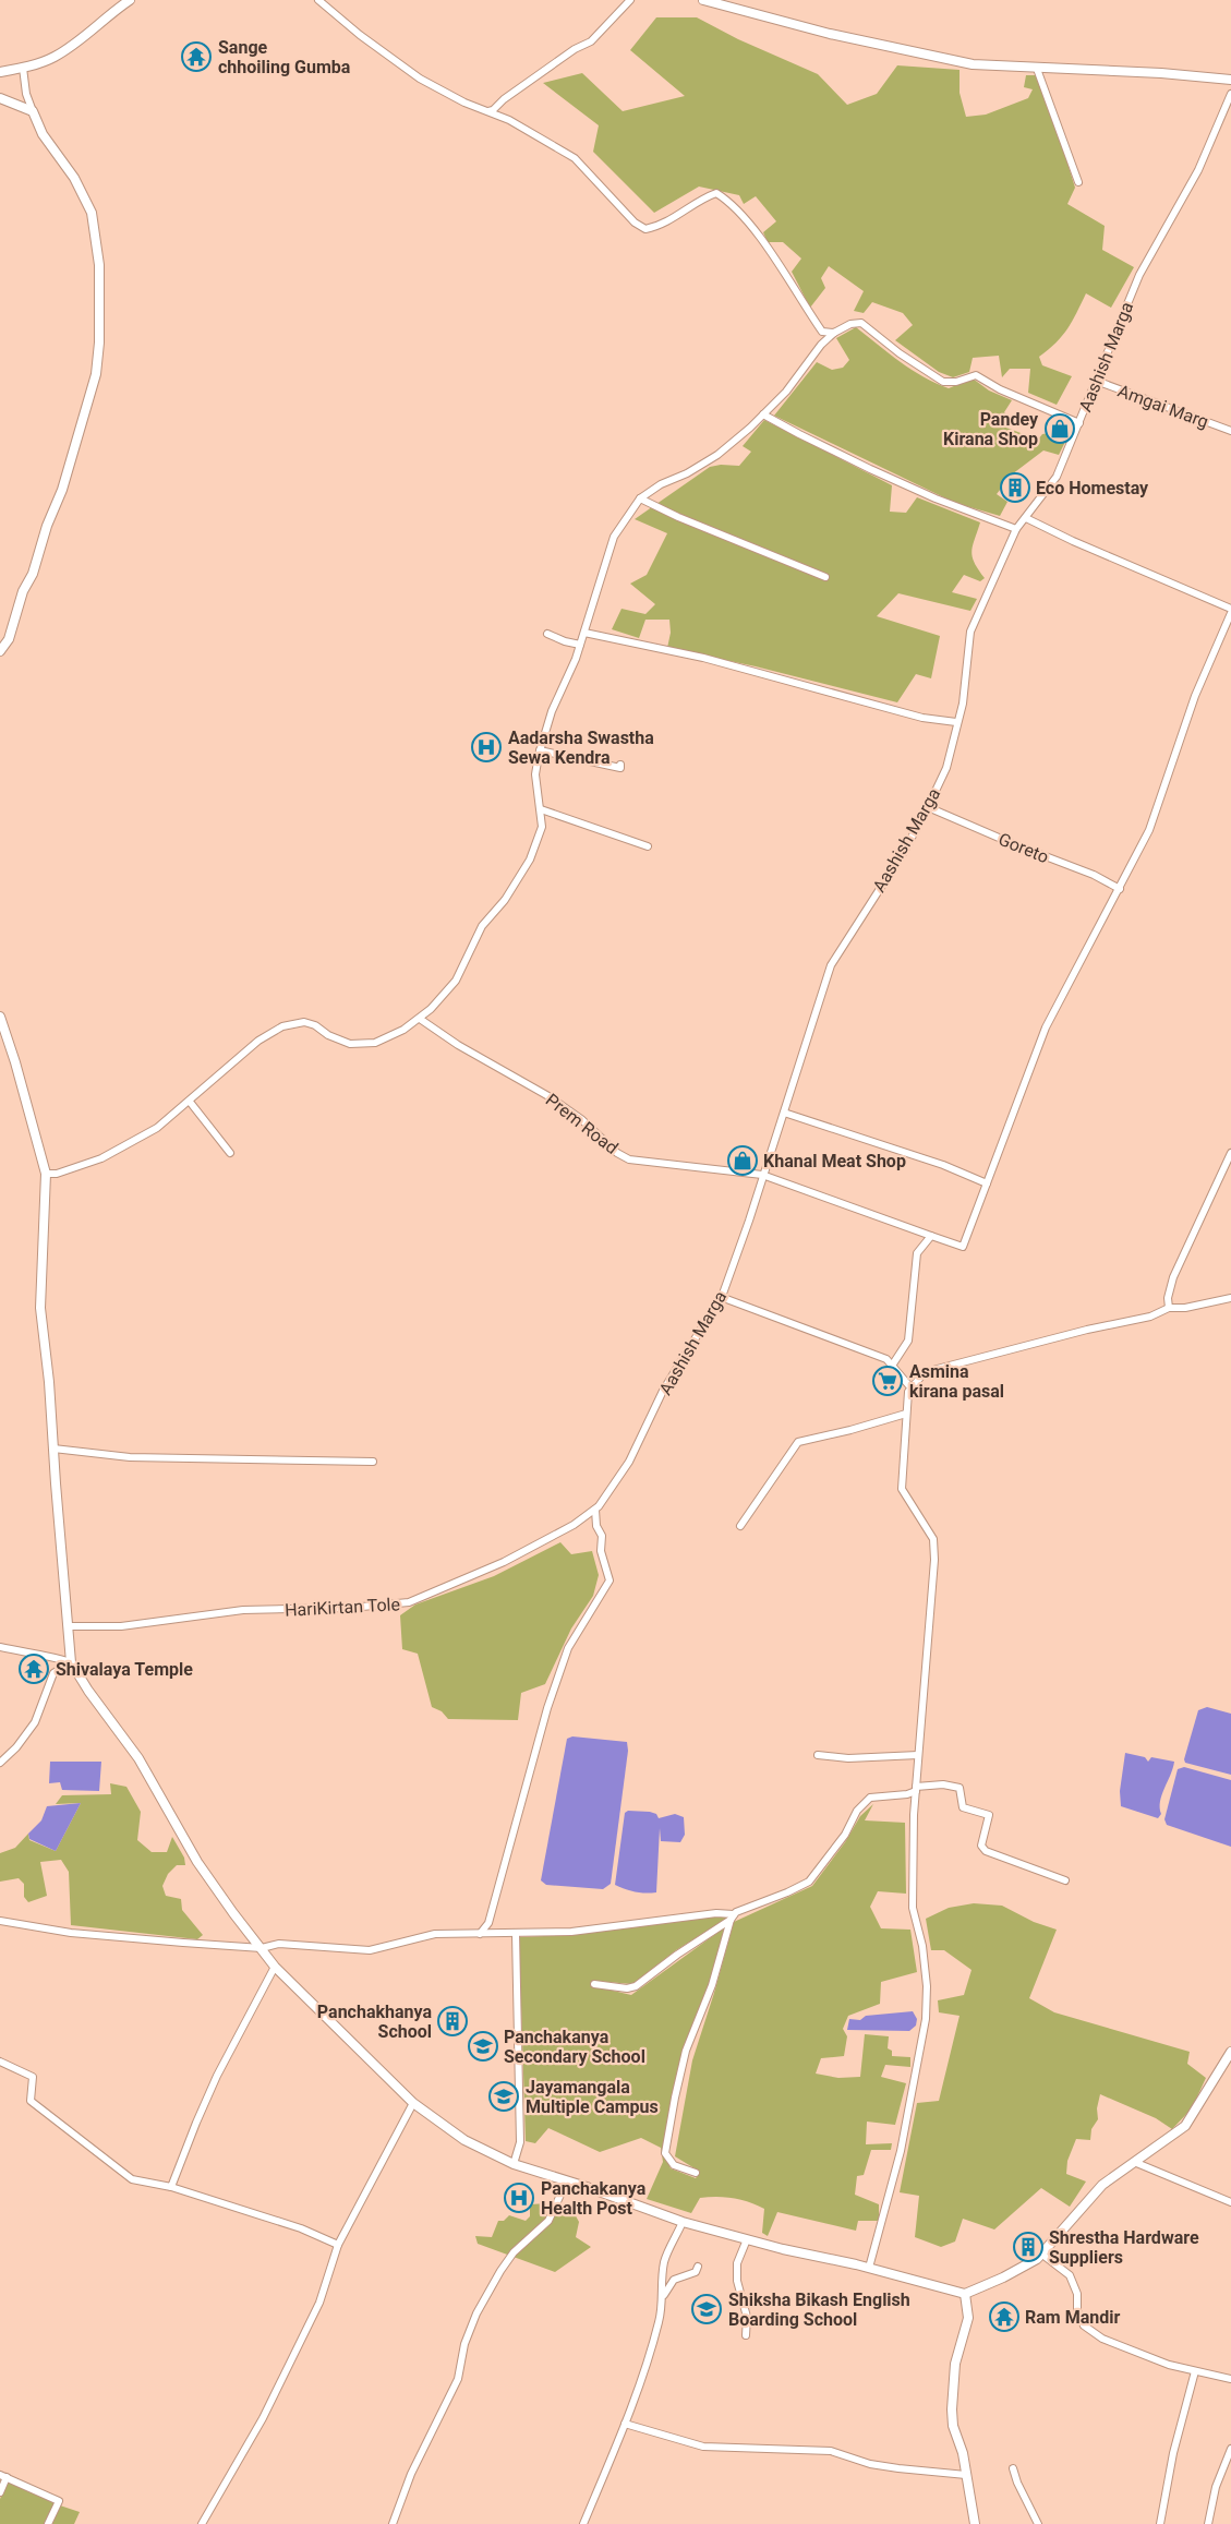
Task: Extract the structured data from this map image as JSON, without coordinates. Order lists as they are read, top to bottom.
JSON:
{
  "streets": {
    "street": [
      "Aashish Marga",
      "Amgai Marg",
      "Goreto",
      "Prem Road",
      "HariKirtan Tole"
    ]
  },
  "crossings": [
    ["Aashish Marga", "Amgai Marg"],
    ["Aashish Marga", "Goreto"],
    ["Aashish Marga", "Prem Road"],
    ["Aashish Marga", "HariKirtan Tole"]
  ],
  "places": {
    "temple": ["Sange chhoiling Gumba", "Shivalaya Temple", "Ram Mandir"],
    "shop": ["Pandey Kirana Shop", "Khanal Meat Shop"],
    "building": ["Eco Homestay", "Panchakhanya School", "Shrestha Hardware Suppliers"],
    "hospital": ["Aadarsha Swastha Sewa Kendra", "Panchakanya Health Post"],
    "supermarket": ["Asmina kirana pasal"],
    "school or university": ["Panchakanya Secondary School", "Jayamangala Multiple Campus", "Shiksha Bikash English Boarding School"]
  }
}
